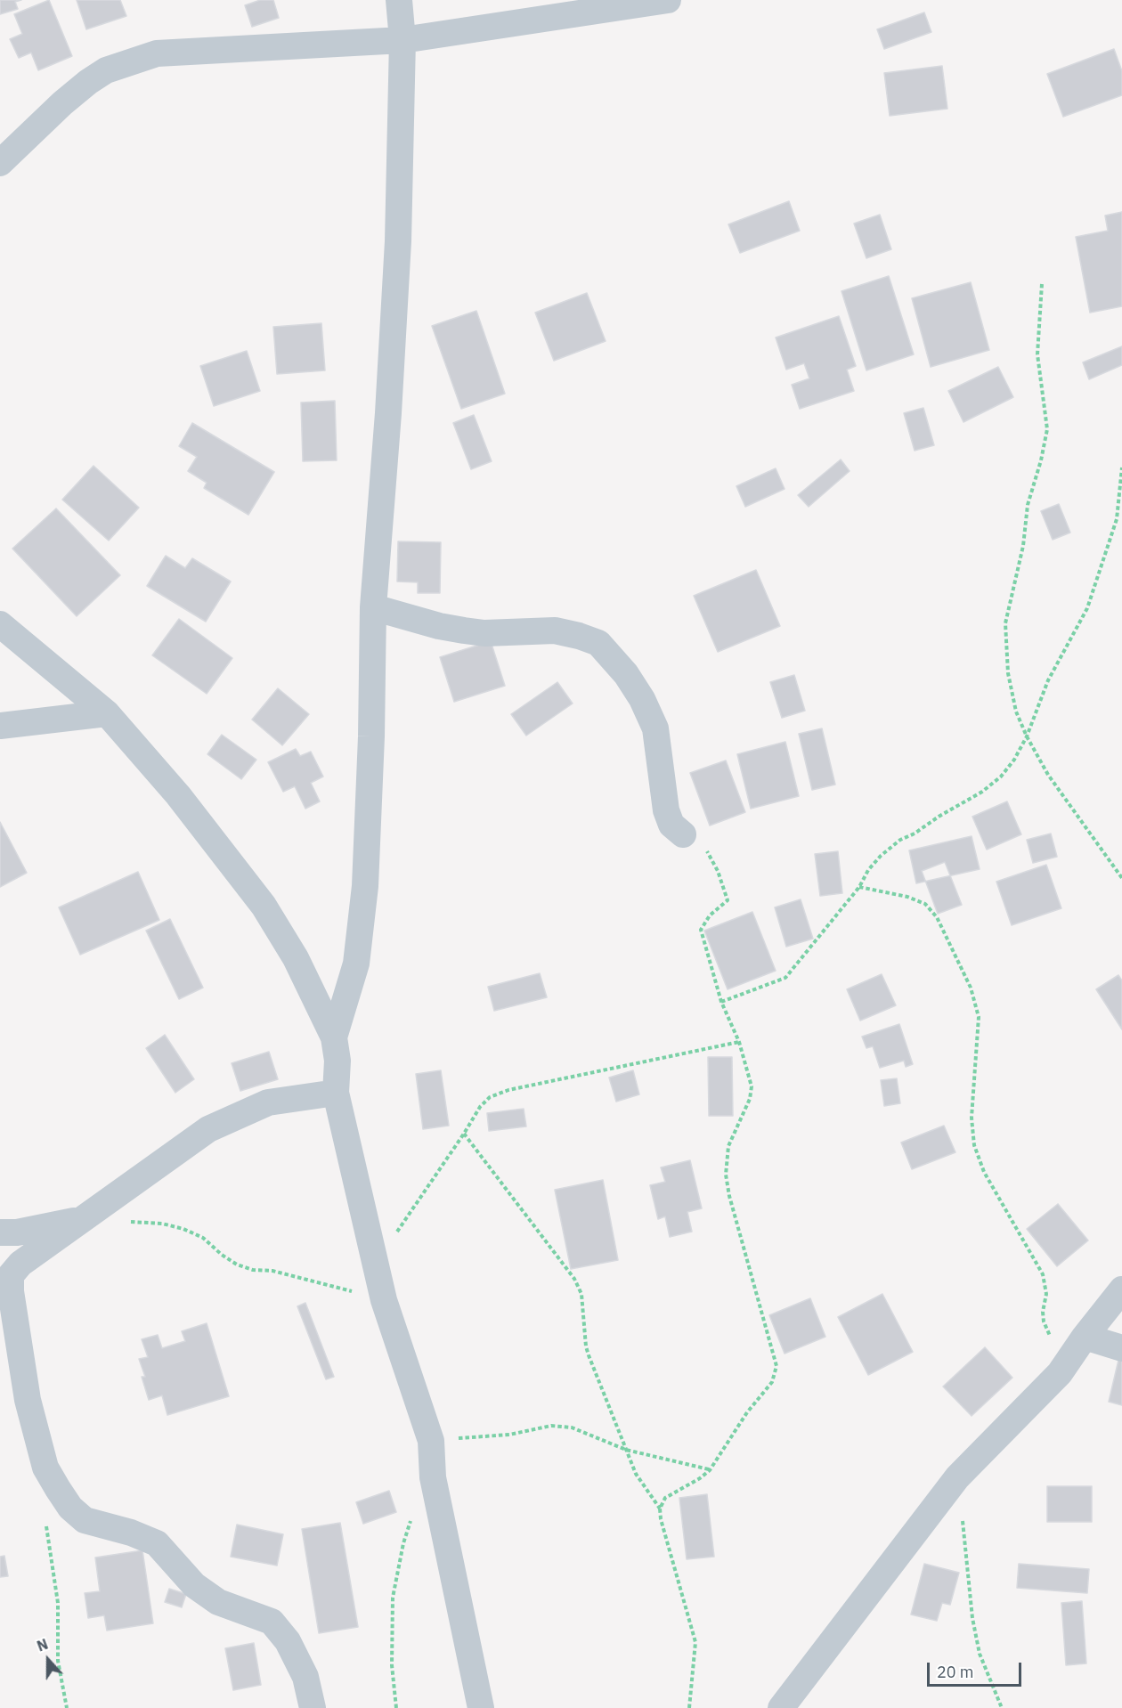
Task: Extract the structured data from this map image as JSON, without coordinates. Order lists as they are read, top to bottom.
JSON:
{
  "scale_bar": "20 m",
  "north": "top"
}
